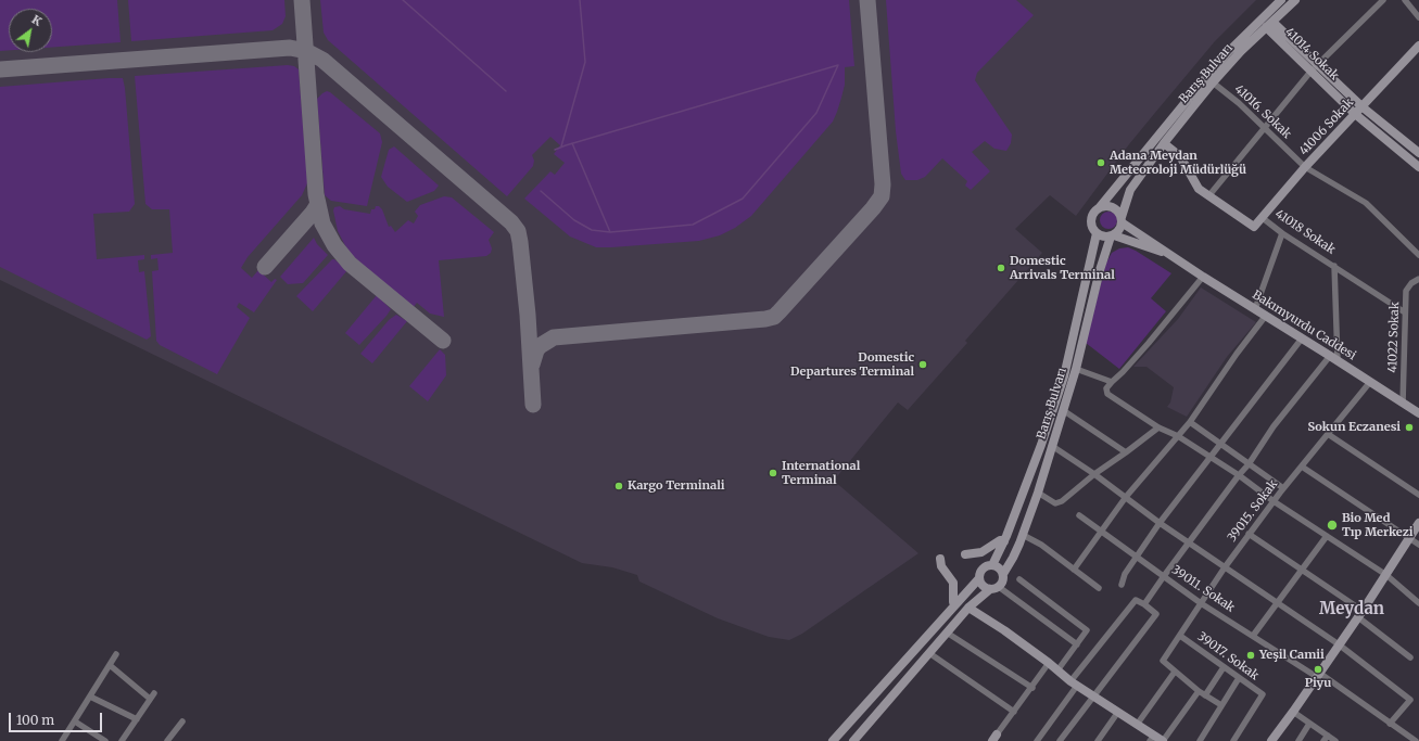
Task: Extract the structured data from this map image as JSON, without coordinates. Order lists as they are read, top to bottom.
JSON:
{
  "streets": {
    "main road": [
      "41014 Sokak",
      "Barış Bulvarı",
      "41006 Sokak",
      "Bakımyurdu Caddesi"
    ],
    "street": [
      "41016. Sokak",
      "41018 Sokak",
      "41022 Sokak",
      "39015. Sokak",
      "39011. Sokak",
      "39017. Sokak"
    ]
  },
  "crossings": [
    ["41014 Sokak", "Barış Bulvarı"],
    ["41014 Sokak", "41006 Sokak"],
    ["Barış Bulvarı", "41016. Sokak"],
    ["Barış Bulvarı", "Bakımyurdu Caddesi"],
    ["41016. Sokak", "41006 Sokak"],
    ["41006 Sokak", "41018 Sokak"],
    ["41018 Sokak", "41022 Sokak"],
    ["Bakımyurdu Caddesi", "41022 Sokak"],
    ["Bakımyurdu Caddesi", "39015. Sokak"],
    ["39015. Sokak", "39011. Sokak"],
    ["39015. Sokak", "39017. Sokak"]
  ],
  "districts": ["Meydan"],
  "places": [
    "Adana Meydan Meteoroloji Müdürlüğü",
    "Domestic Arrivals Terminal",
    "Domestic Departures Terminal",
    "Sokun Eczanesi",
    "International Terminal",
    "Kargo Terminali",
    "Bio Med Tıp Merkezi",
    "Yeşil Camii",
    "Piyu"
  ],
  "scale_bar": "100 m",
  "north": "top right"
}
